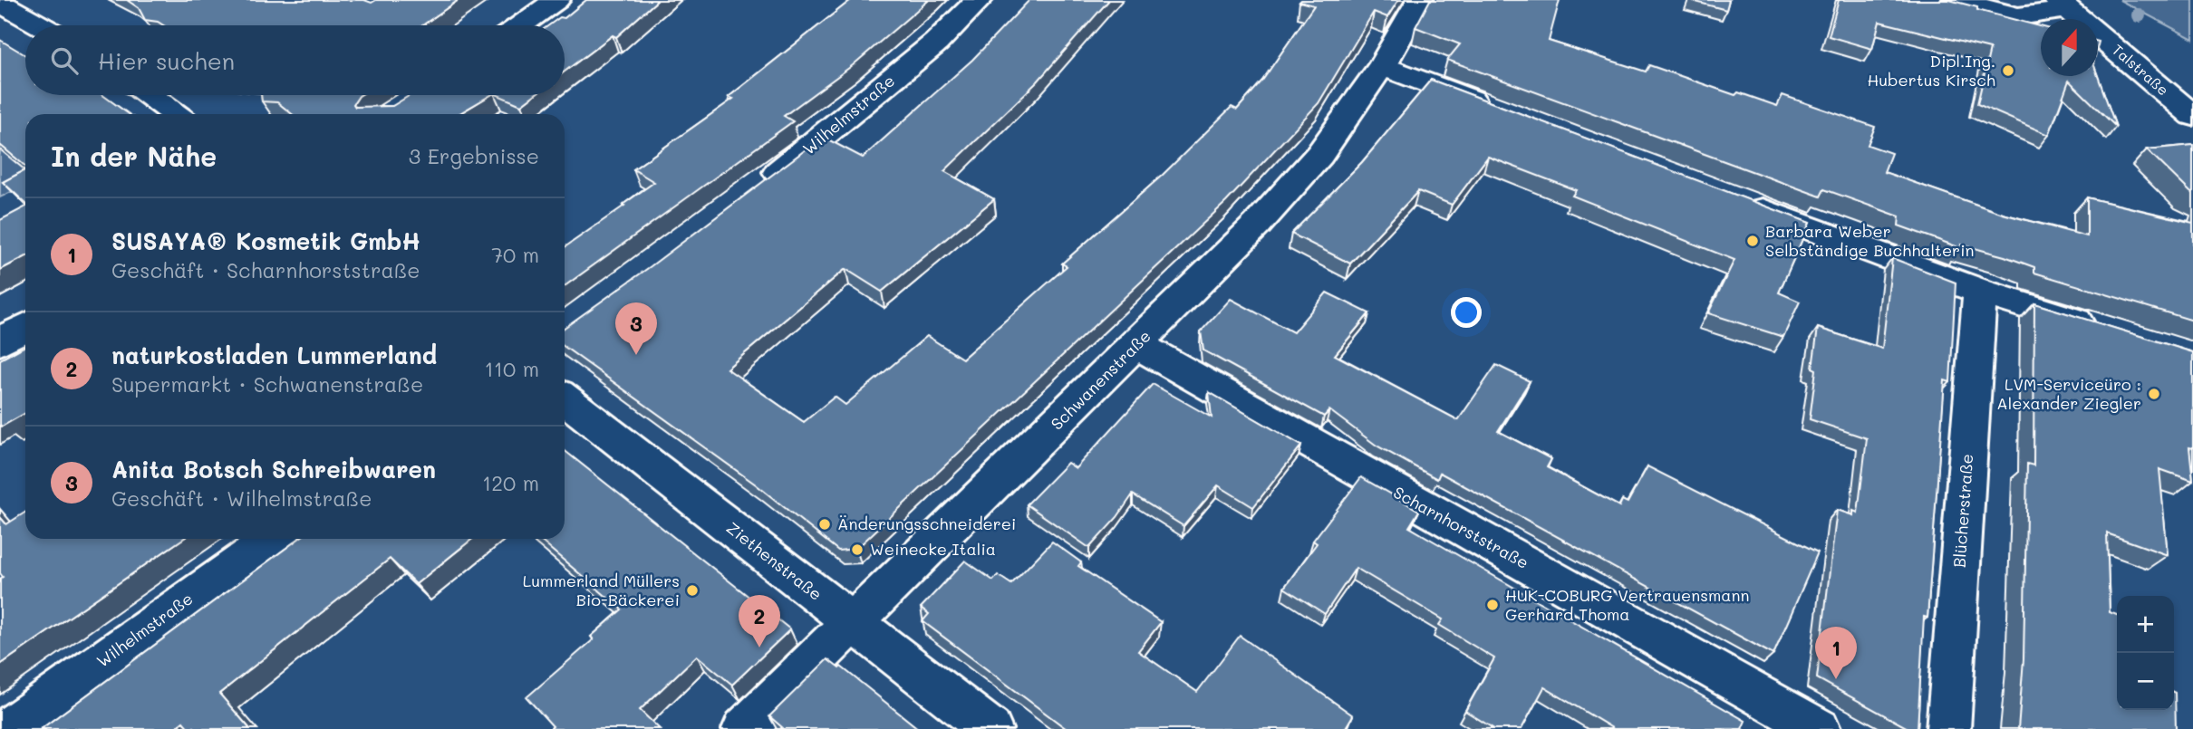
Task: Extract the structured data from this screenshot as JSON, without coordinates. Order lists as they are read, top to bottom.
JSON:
{
  "streets": {
    "street": [
      "Talstraße",
      "Wilhelmstraße",
      "Schwanenstraße",
      "Blücherstraße",
      "Scharnhorststraße",
      "Ziethenstraße"
    ]
  },
  "crossings": [
    ["Schwanenstraße", "Scharnhorststraße"],
    ["Schwanenstraße", "Ziethenstraße"]
  ],
  "places": [
    "Dipl.Ing. Hubertus Kirsch",
    "Barbara Weber Selbständige Buchhalterin",
    "LVM-Serviceüro : Alexander Ziegler",
    "Änderungsschneiderei",
    "Weinecke Italia",
    "Lummerland Müllers Bio-Bäckerei",
    "HUK-COBURG Vertrauensmann Gerhard Thoma"
  ],
  "north": "top",
  "page": {
    "search": "Hier suchen",
    "heading": ["In der Nähe", "3 Ergebnisse"],
    "list": [
      {
        "mark": "1",
        "name": "SUSAYA® Kosmetik GmbH",
        "note": "Geschäft · Scharnhorststraße",
        "value": "70 m"
      },
      {
        "mark": "2",
        "name": "naturkostladen Lummerland",
        "note": "Supermarkt · Schwanenstraße",
        "value": "110 m"
      },
      {
        "mark": "3",
        "name": "Anita Botsch Schreibwaren",
        "note": "Geschäft · Wilhelmstraße",
        "value": "120 m"
      }
    ],
    "pins": ["3", "2", "1"],
    "map_buttons": ["+", "−"]
  }
}
